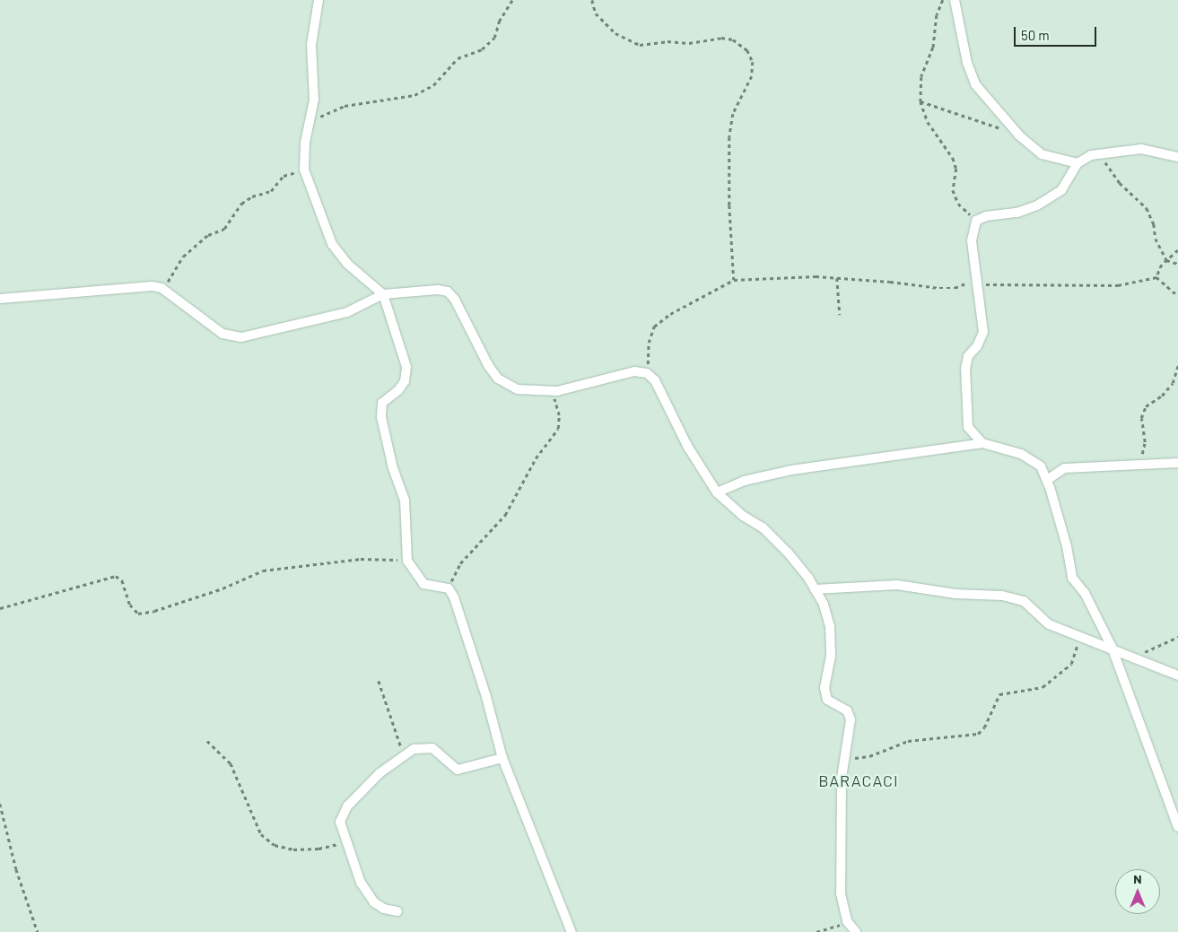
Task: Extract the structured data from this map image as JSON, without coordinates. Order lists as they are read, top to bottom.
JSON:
{
  "districts": ["BARACACI"],
  "scale_bar": "50 m",
  "north": "top"
}
